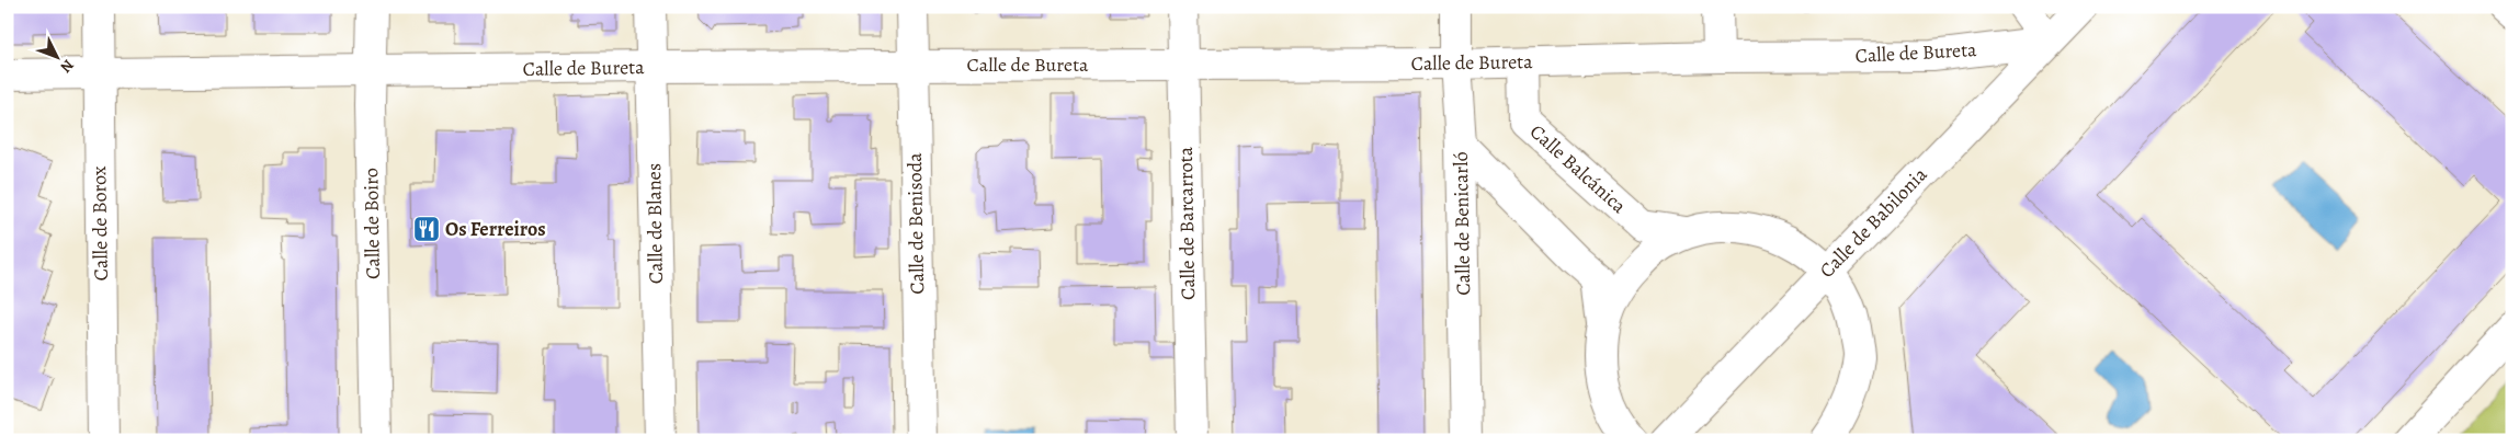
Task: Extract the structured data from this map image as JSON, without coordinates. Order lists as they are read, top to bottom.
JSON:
{
  "streets": {
    "street": [
      "Calle de Bureta",
      "Calle Balcánica",
      "Calle de Babilonia",
      "Calle de Borox",
      "Calle de Boiro",
      "Calle de Blanes",
      "Calle de Benisoda",
      "Calle de Barcarrota",
      "Calle de Benicarló"
    ]
  },
  "crossings": [
    ["Calle de Bureta", "Calle Balcánica"],
    ["Calle de Bureta", "Calle de Babilonia"],
    ["Calle de Bureta", "Calle de Borox"],
    ["Calle de Bureta", "Calle de Boiro"],
    ["Calle de Bureta", "Calle de Blanes"],
    ["Calle de Bureta", "Calle de Benisoda"],
    ["Calle de Bureta", "Calle de Barcarrota"],
    ["Calle de Bureta", "Calle de Benicarló"]
  ],
  "places": {
    "restaurant": ["Os Ferreiros"]
  },
  "north": "bottom right"
}
